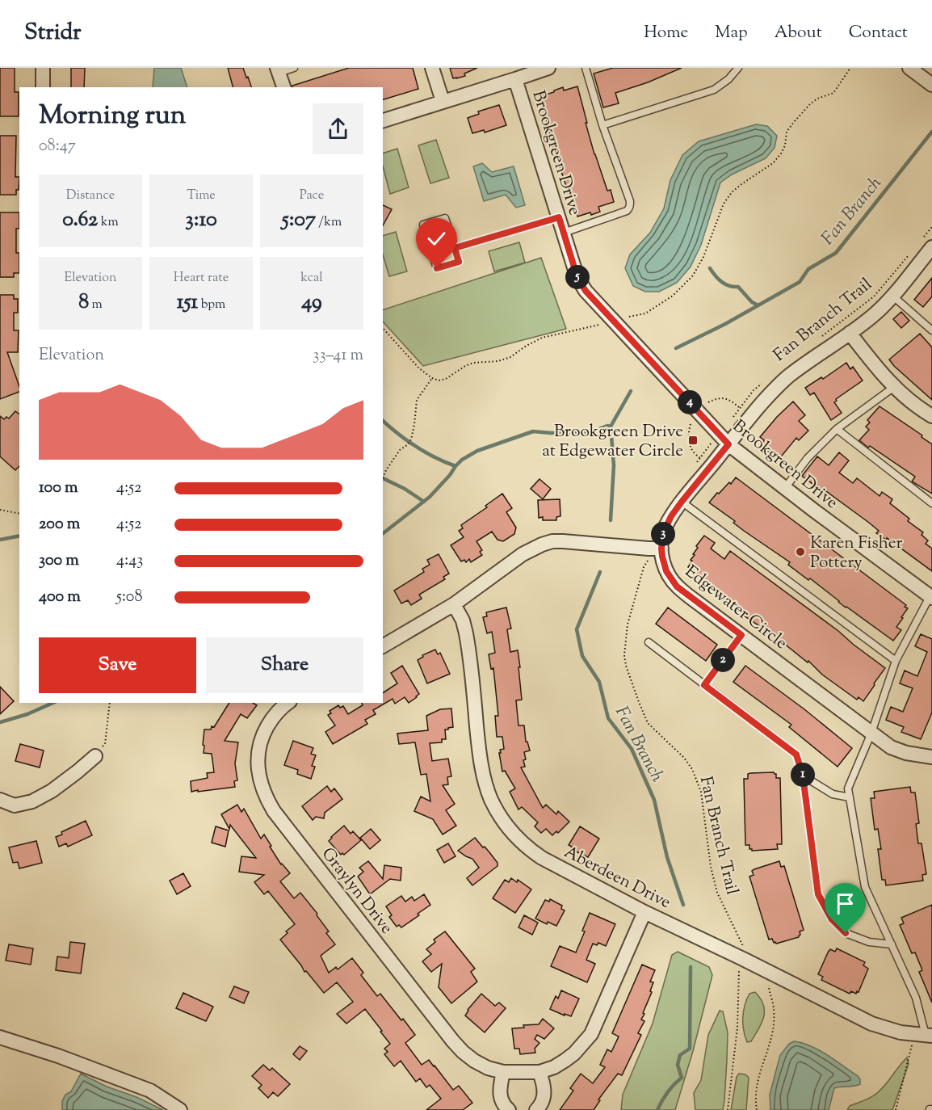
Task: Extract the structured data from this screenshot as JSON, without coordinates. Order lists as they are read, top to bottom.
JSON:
{
  "streets": {
    "street": [
      "Brookgreen Drive",
      "Edgewater Circle",
      "Aberdeen Drive",
      "Graylyn Drive"
    ],
    "path": ["Fan Branch Trail"]
  },
  "crossings": [
    ["Brookgreen Drive", "Edgewater Circle"],
    ["Aberdeen Drive", "Graylyn Drive"]
  ],
  "water": ["Fan Branch"],
  "places": {
    "transit": ["Brookgreen Drive at Edgewater Circle"],
    "other": ["Karen Fisher Pottery"]
  },
  "page": {
    "header": "Stridr",
    "nav": [
      "Home",
      "Map",
      "About",
      "Contact"
    ],
    "heading": ["Morning run", "08:47"],
    "stats": [
      ["Distance", "0.62 km"],
      ["Time", "3:10"],
      ["Pace", "5:07 /km"],
      ["Elevation", "8 m"],
      ["Heart rate", "151 bpm"],
      ["kcal", "49"]
    ],
    "pins": [
      "5",
      "4",
      "3",
      "2",
      "1"
    ],
    "chart": ["Elevation", "33–41 m"],
    "list": [
      {
        "name": "100 m",
        "note": "4:52"
      },
      {
        "name": "200 m",
        "note": "4:52"
      },
      {
        "name": "300 m",
        "note": "4:43"
      },
      {
        "name": "400 m",
        "note": "5:08"
      }
    ],
    "buttons": ["Save", "Share"]
  }
}
